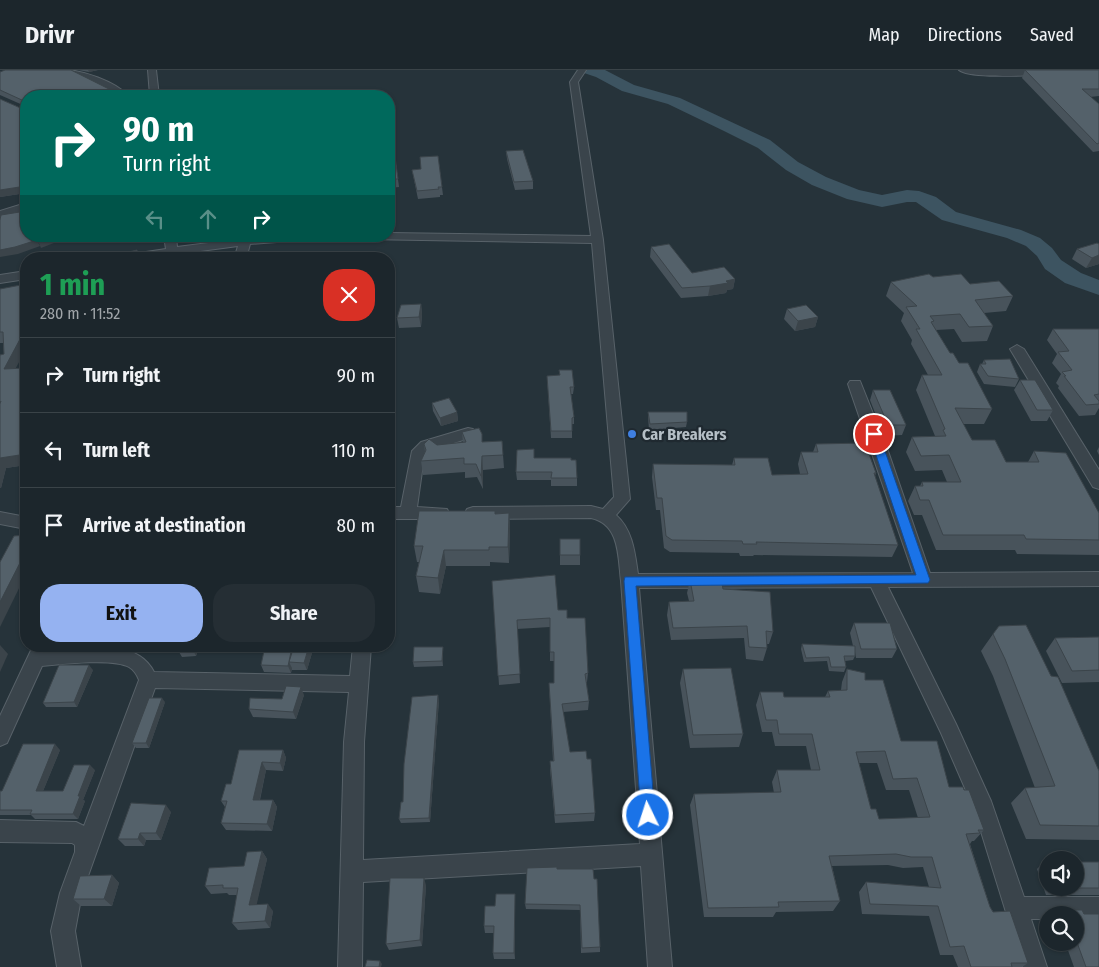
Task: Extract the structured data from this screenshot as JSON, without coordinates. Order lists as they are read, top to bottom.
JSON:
{
  "places": ["Car Breakers"],
  "page": {
    "header": "Drivr",
    "nav": ["Map", "Directions", "Saved"],
    "turn": ["90 m", "Turn right"],
    "heading": ["1 min", "280 m · 11:52"],
    "list": [
      {
        "name": "Turn right",
        "value": "90 m"
      },
      {
        "name": "Turn left",
        "value": "110 m"
      },
      {
        "name": "Arrive at destination",
        "value": "80 m"
      }
    ],
    "buttons": ["Exit", "Share"]
  }
}
